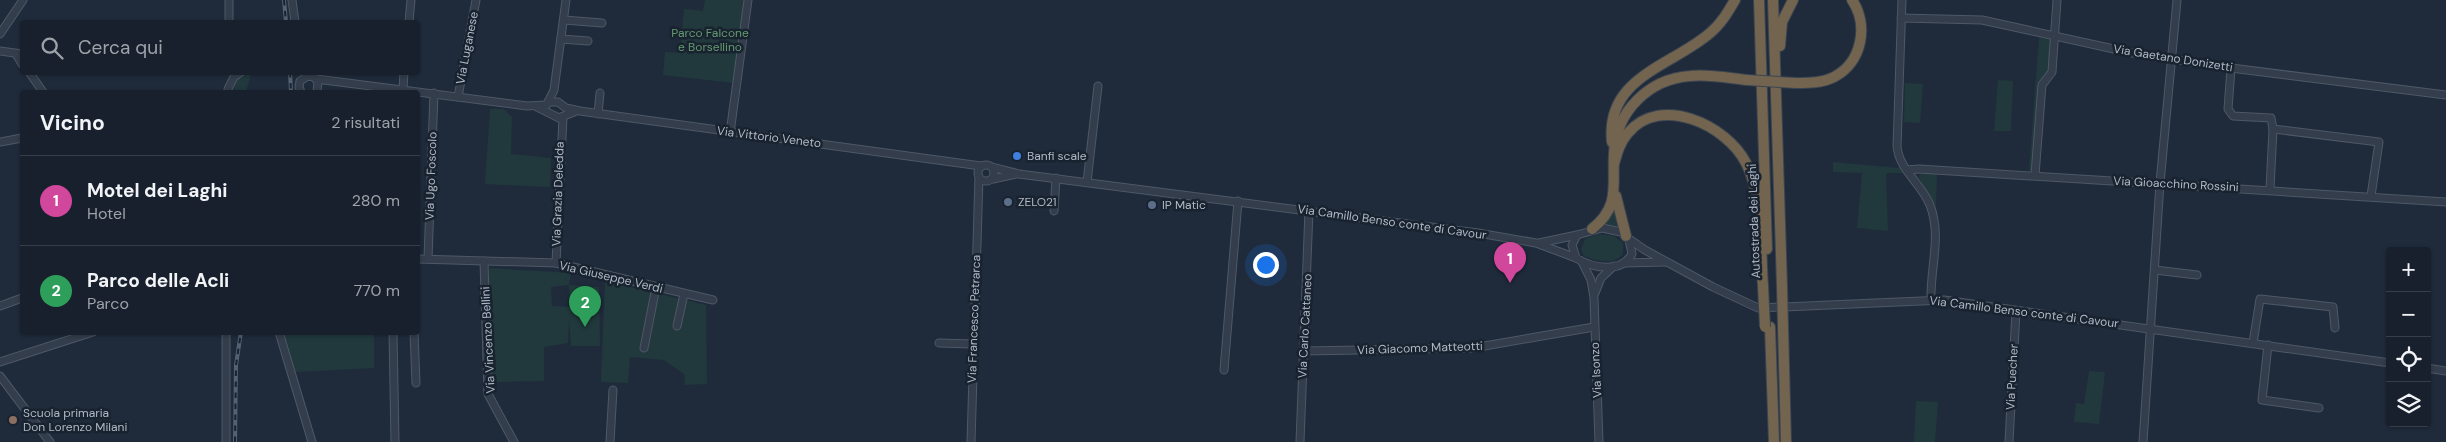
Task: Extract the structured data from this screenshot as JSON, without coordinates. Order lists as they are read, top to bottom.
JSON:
{
  "streets": {
    "highway": ["Autostrada dei Laghi"],
    "street": [
      "Via Luganese",
      "Via Gaetano Donizetti",
      "Via Vittorio Veneto",
      "Via Ugo Foscolo",
      "Via Gioacchino Rossini",
      "Via Grazia Deledda",
      "Via Camillo Benso conte di Cavour",
      "Via Giuseppe Verdi",
      "Via Francesco Petrarca",
      "Via Carlo Cattaneo",
      "Via Vincenzo Bellini",
      "Via Giacomo Matteotti",
      "Via Isonzo",
      "Via Puecher"
    ]
  },
  "crossings": [
    ["Via Vittorio Veneto", "Via Grazia Deledda"],
    ["Via Vittorio Veneto", "Via Francesco Petrarca"],
    ["Via Ugo Foscolo", "Via Giuseppe Verdi"],
    ["Via Grazia Deledda", "Via Giuseppe Verdi"],
    ["Via Camillo Benso conte di Cavour", "Via Carlo Cattaneo"],
    ["Via Camillo Benso conte di Cavour", "Via Isonzo"],
    ["Via Camillo Benso conte di Cavour", "Via Puecher"],
    ["Via Giuseppe Verdi", "Via Vincenzo Bellini"],
    ["Via Carlo Cattaneo", "Via Giacomo Matteotti"],
    ["Via Giacomo Matteotti", "Via Isonzo"]
  ],
  "parks": ["Parco Falcone e Borsellino"],
  "places": [
    "Banfi scale",
    "ZELO21",
    "IP Matic",
    "Scuola primaria Don Lorenzo Milani"
  ],
  "page": {
    "search": "Cerca qui",
    "heading": ["Vicino", "2 risultati"],
    "list": [
      {
        "mark": "1",
        "name": "Motel dei Laghi",
        "note": "Hotel",
        "value": "280 m"
      },
      {
        "mark": "2",
        "name": "Parco delle Acli",
        "note": "Parco",
        "value": "770 m"
      }
    ],
    "pins": ["1", "2"],
    "map_buttons": ["+", "−"]
  }
}
